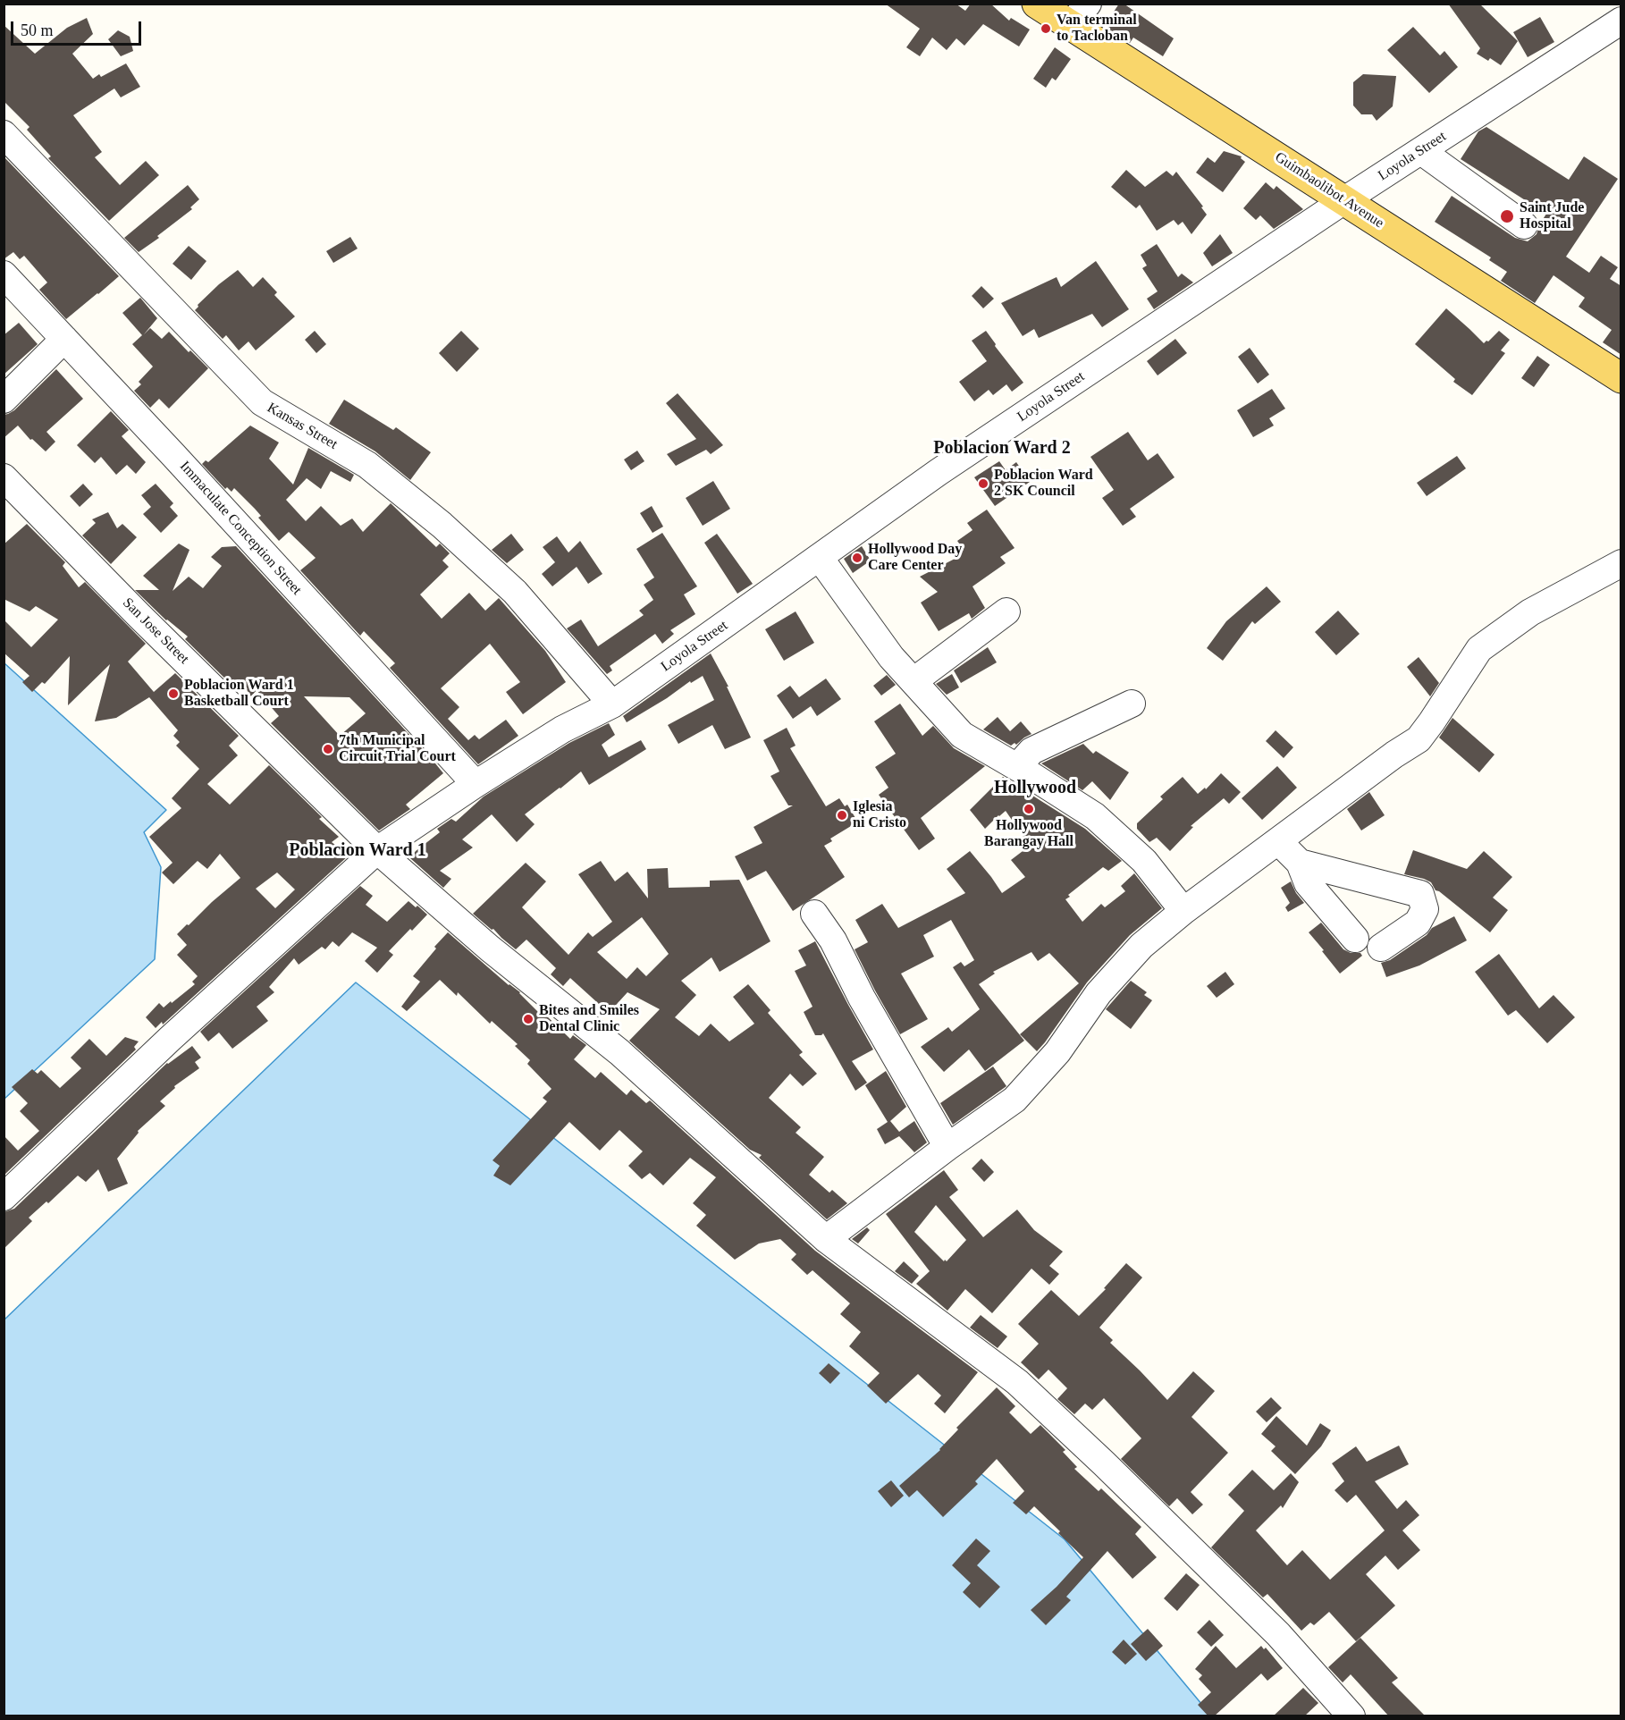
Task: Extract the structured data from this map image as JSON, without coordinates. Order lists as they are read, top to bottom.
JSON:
{
  "streets": {
    "main road": ["Guimbaolibot Avenue"],
    "street": [
      "Loyola Street",
      "Kansas Street",
      "Immaculate Conception Street",
      "San Jose Street"
    ]
  },
  "crossings": [
    ["Loyola Street", "Guimbaolibot Avenue"],
    ["Loyola Street", "Kansas Street"],
    ["Loyola Street", "Immaculate Conception Street"],
    ["Loyola Street", "San Jose Street"]
  ],
  "districts": ["Poblacion Ward 2", "Hollywood", "Poblacion Ward 1"],
  "places": [
    "Van terminal to Tacloban",
    "Saint Jude Hospital",
    "Poblacion Ward 2 SK Council",
    "Hollywood Day Care Center",
    "Poblacion Ward 1 Basketball Court",
    "7th Municipal Circuit Trial Court",
    "Hollywood Barangay Hall",
    "Iglesia ni Cristo",
    "Bites and Smiles Dental Clinic"
  ],
  "scale_bar": "50 m"
}
